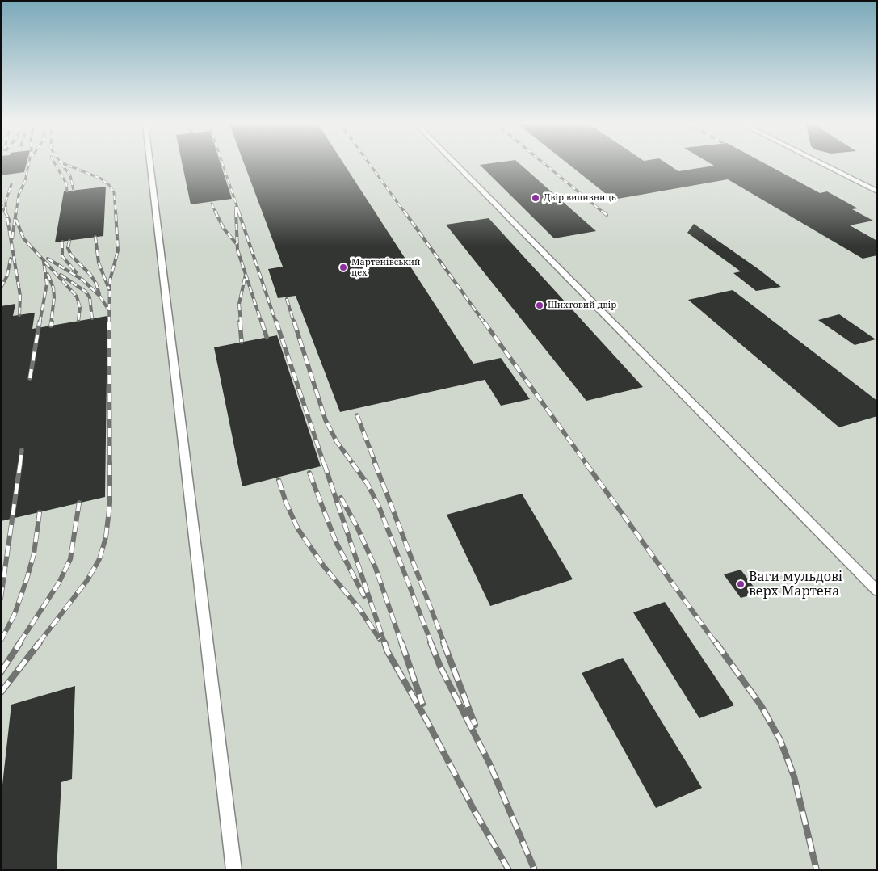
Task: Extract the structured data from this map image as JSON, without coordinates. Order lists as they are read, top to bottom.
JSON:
{
  "places": [
    "Двір виливниць",
    "Мартенівський цех",
    "Шихтовий двір",
    "Ваги мульдові верх Мартена"
  ]
}
